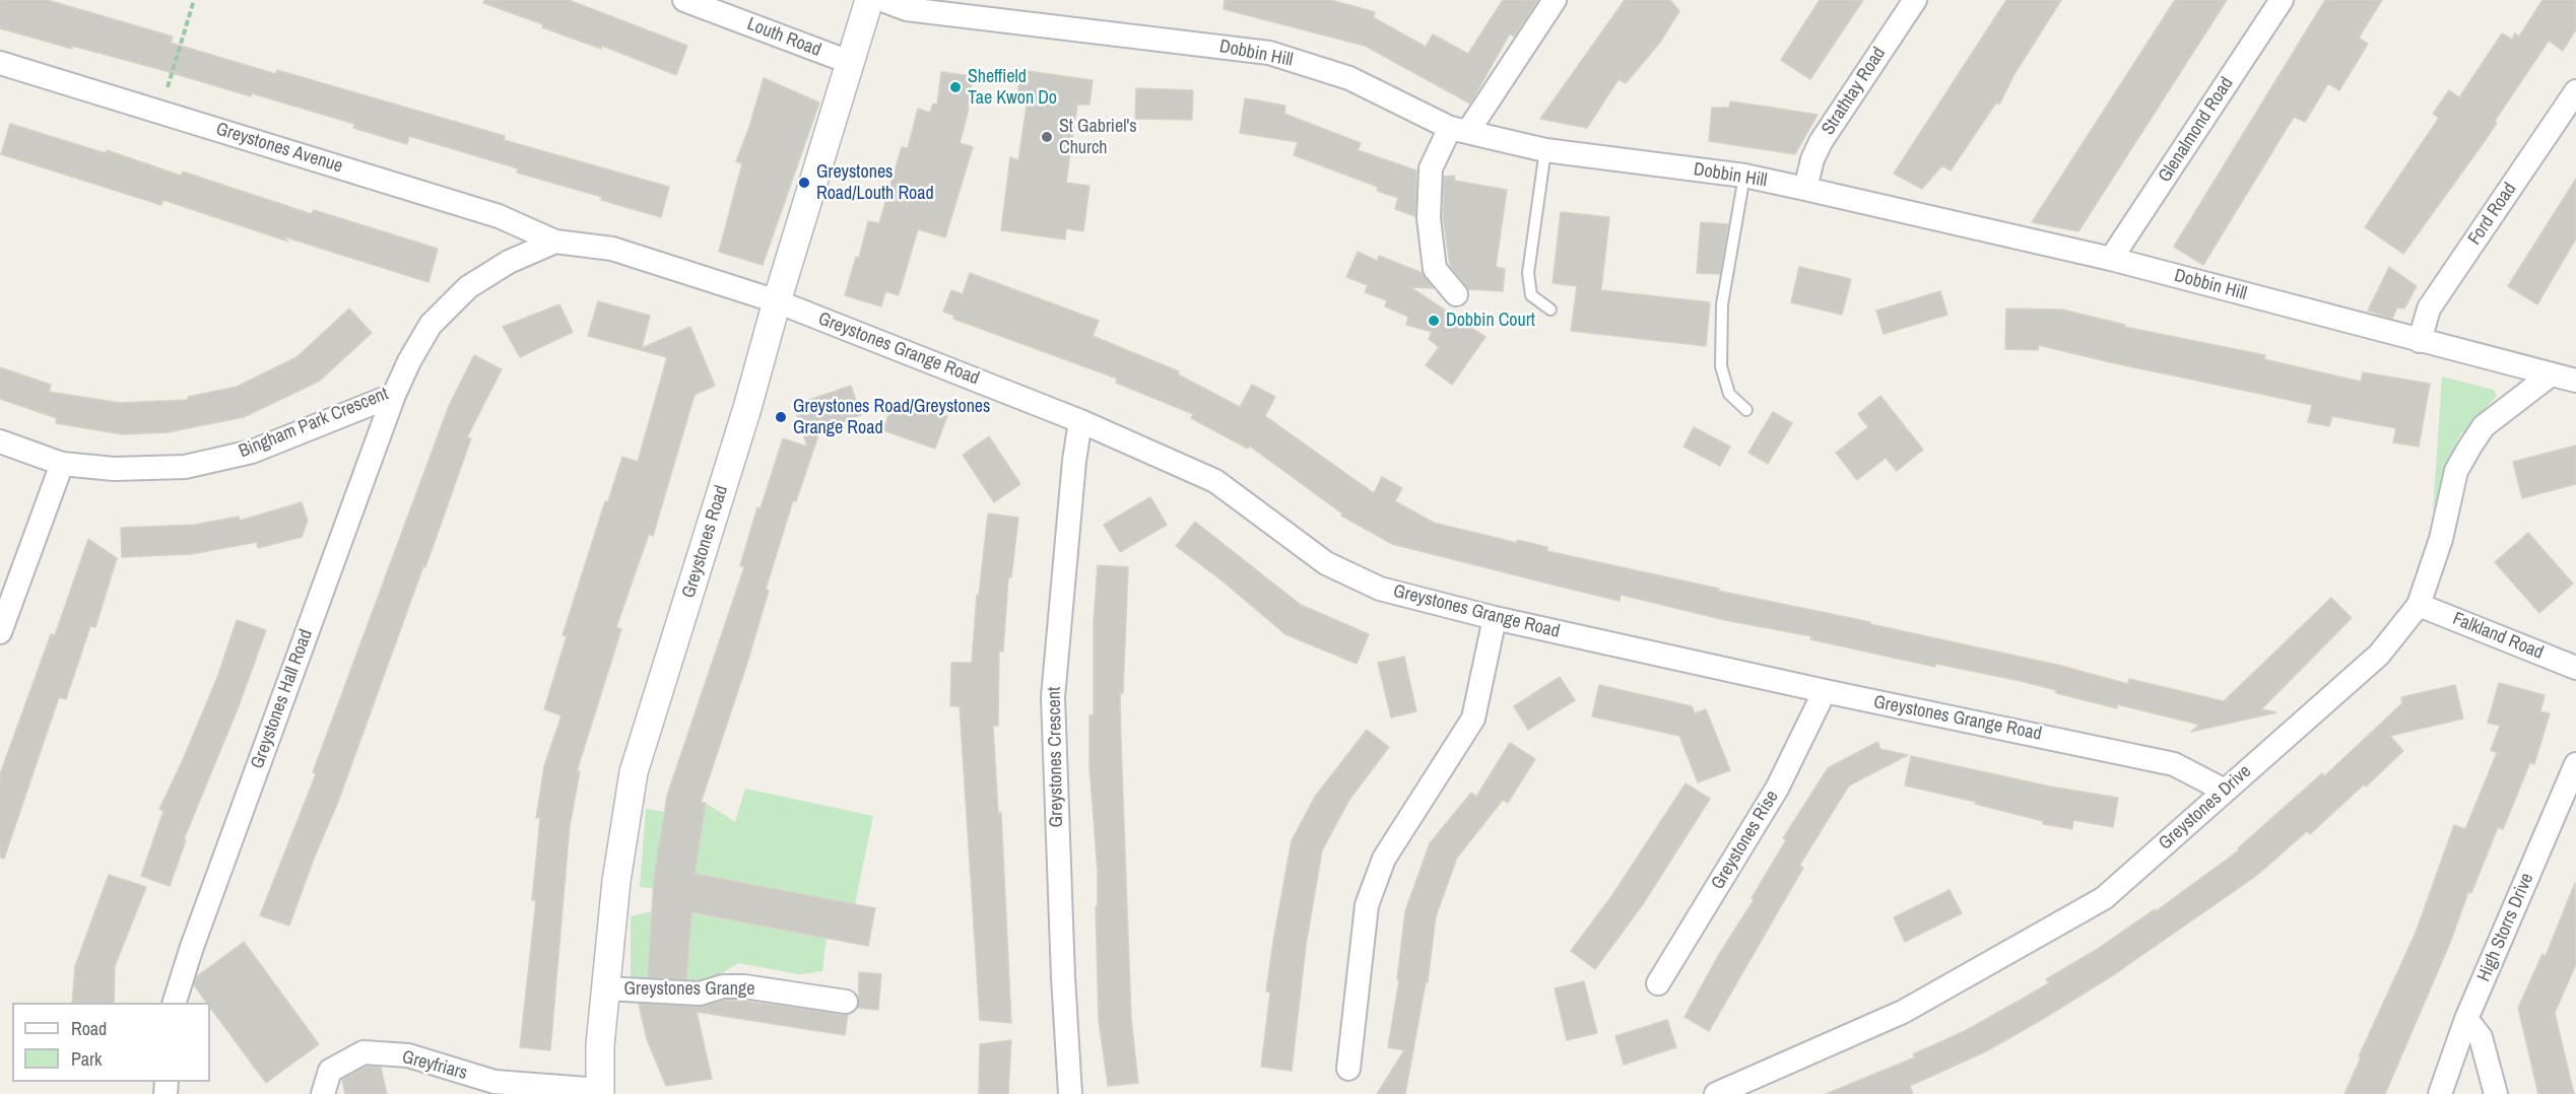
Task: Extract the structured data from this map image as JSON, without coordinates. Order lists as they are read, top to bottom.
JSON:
{
  "streets": {
    "street": [
      "Louth Road",
      "Dobbin Hill",
      "Strathtay Road",
      "Glenalmond Road",
      "Greystones Avenue",
      "Ford Road",
      "Greystones Grange Road",
      "Bingham Park Crescent",
      "Greystones Road",
      "Falkland Road",
      "Greystones Hall Road",
      "Greystones Crescent",
      "Greystones Drive",
      "Greystones Rise",
      "High Storrs Drive",
      "Greystones Grange",
      "Greyfriars"
    ]
  },
  "crossings": [
    ["Louth Road", "Greystones Road"],
    ["Dobbin Hill", "Strathtay Road"],
    ["Dobbin Hill", "Glenalmond Road"],
    ["Dobbin Hill", "Ford Road"],
    ["Dobbin Hill", "Greystones Drive"],
    ["Greystones Avenue", "Bingham Park Crescent"],
    ["Greystones Grange Road", "Greystones Road"],
    ["Greystones Grange Road", "Greystones Crescent"],
    ["Greystones Grange Road", "Greystones Drive"],
    ["Greystones Grange Road", "Greystones Rise"],
    ["Bingham Park Crescent", "Greystones Hall Road"],
    ["Greystones Road", "Greystones Grange"],
    ["Greystones Road", "Greyfriars"],
    ["Falkland Road", "Greystones Drive"]
  ],
  "places": [
    "Sheffield Tae Kwon Do",
    "St Gabriel's Church",
    "Greystones Road/Louth Road",
    "Dobbin Court",
    "Greystones Road/Greystones Grange Road"
  ],
  "legend": ["Road", "Park"]
}
